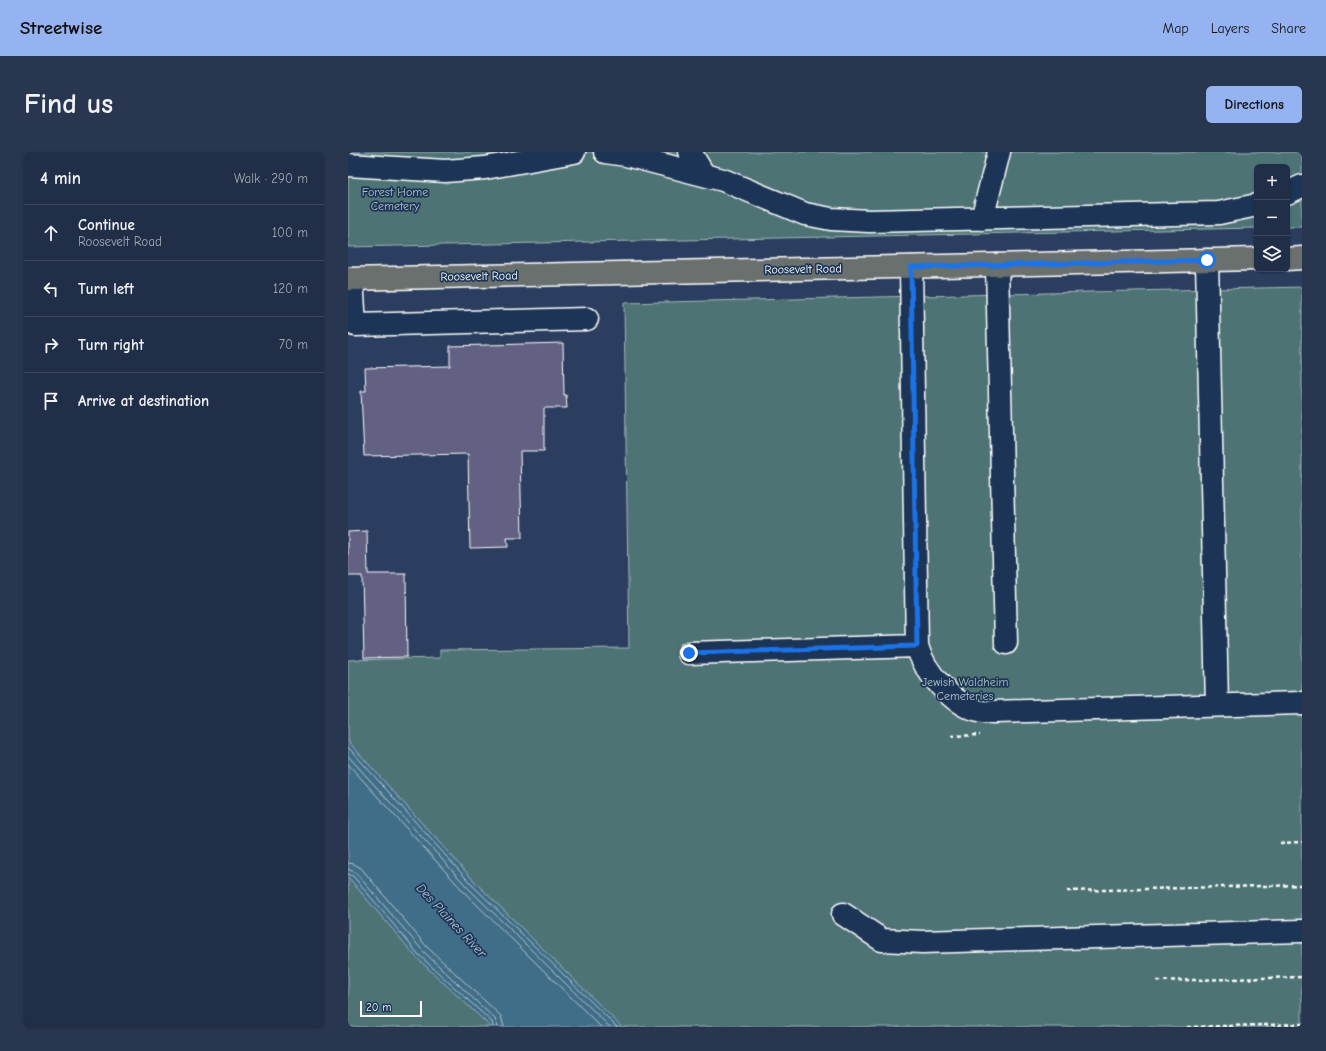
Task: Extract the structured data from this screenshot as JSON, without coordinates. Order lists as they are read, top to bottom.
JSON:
{
  "streets": {
    "main road": ["Roosevelt Road"]
  },
  "water": ["Des Plaines River"],
  "parks": ["Forest Home Cemetery", "Jewish Waldheim Cemeteries"],
  "scale_bar": "20 m",
  "page": {
    "header": "Streetwise",
    "nav": ["Map", "Layers", "Share"],
    "buttons": "Directions",
    "title": "Find us",
    "heading": ["4 min", "Walk · 290 m"],
    "map_buttons": ["+", "−"],
    "list": [
      ["Continue", "Roosevelt Road", "100 m"],
      ["Turn left", "120 m"],
      ["Turn right", "70 m"],
      "Arrive at destination"
    ],
    "scale": "20 m"
  }
}
